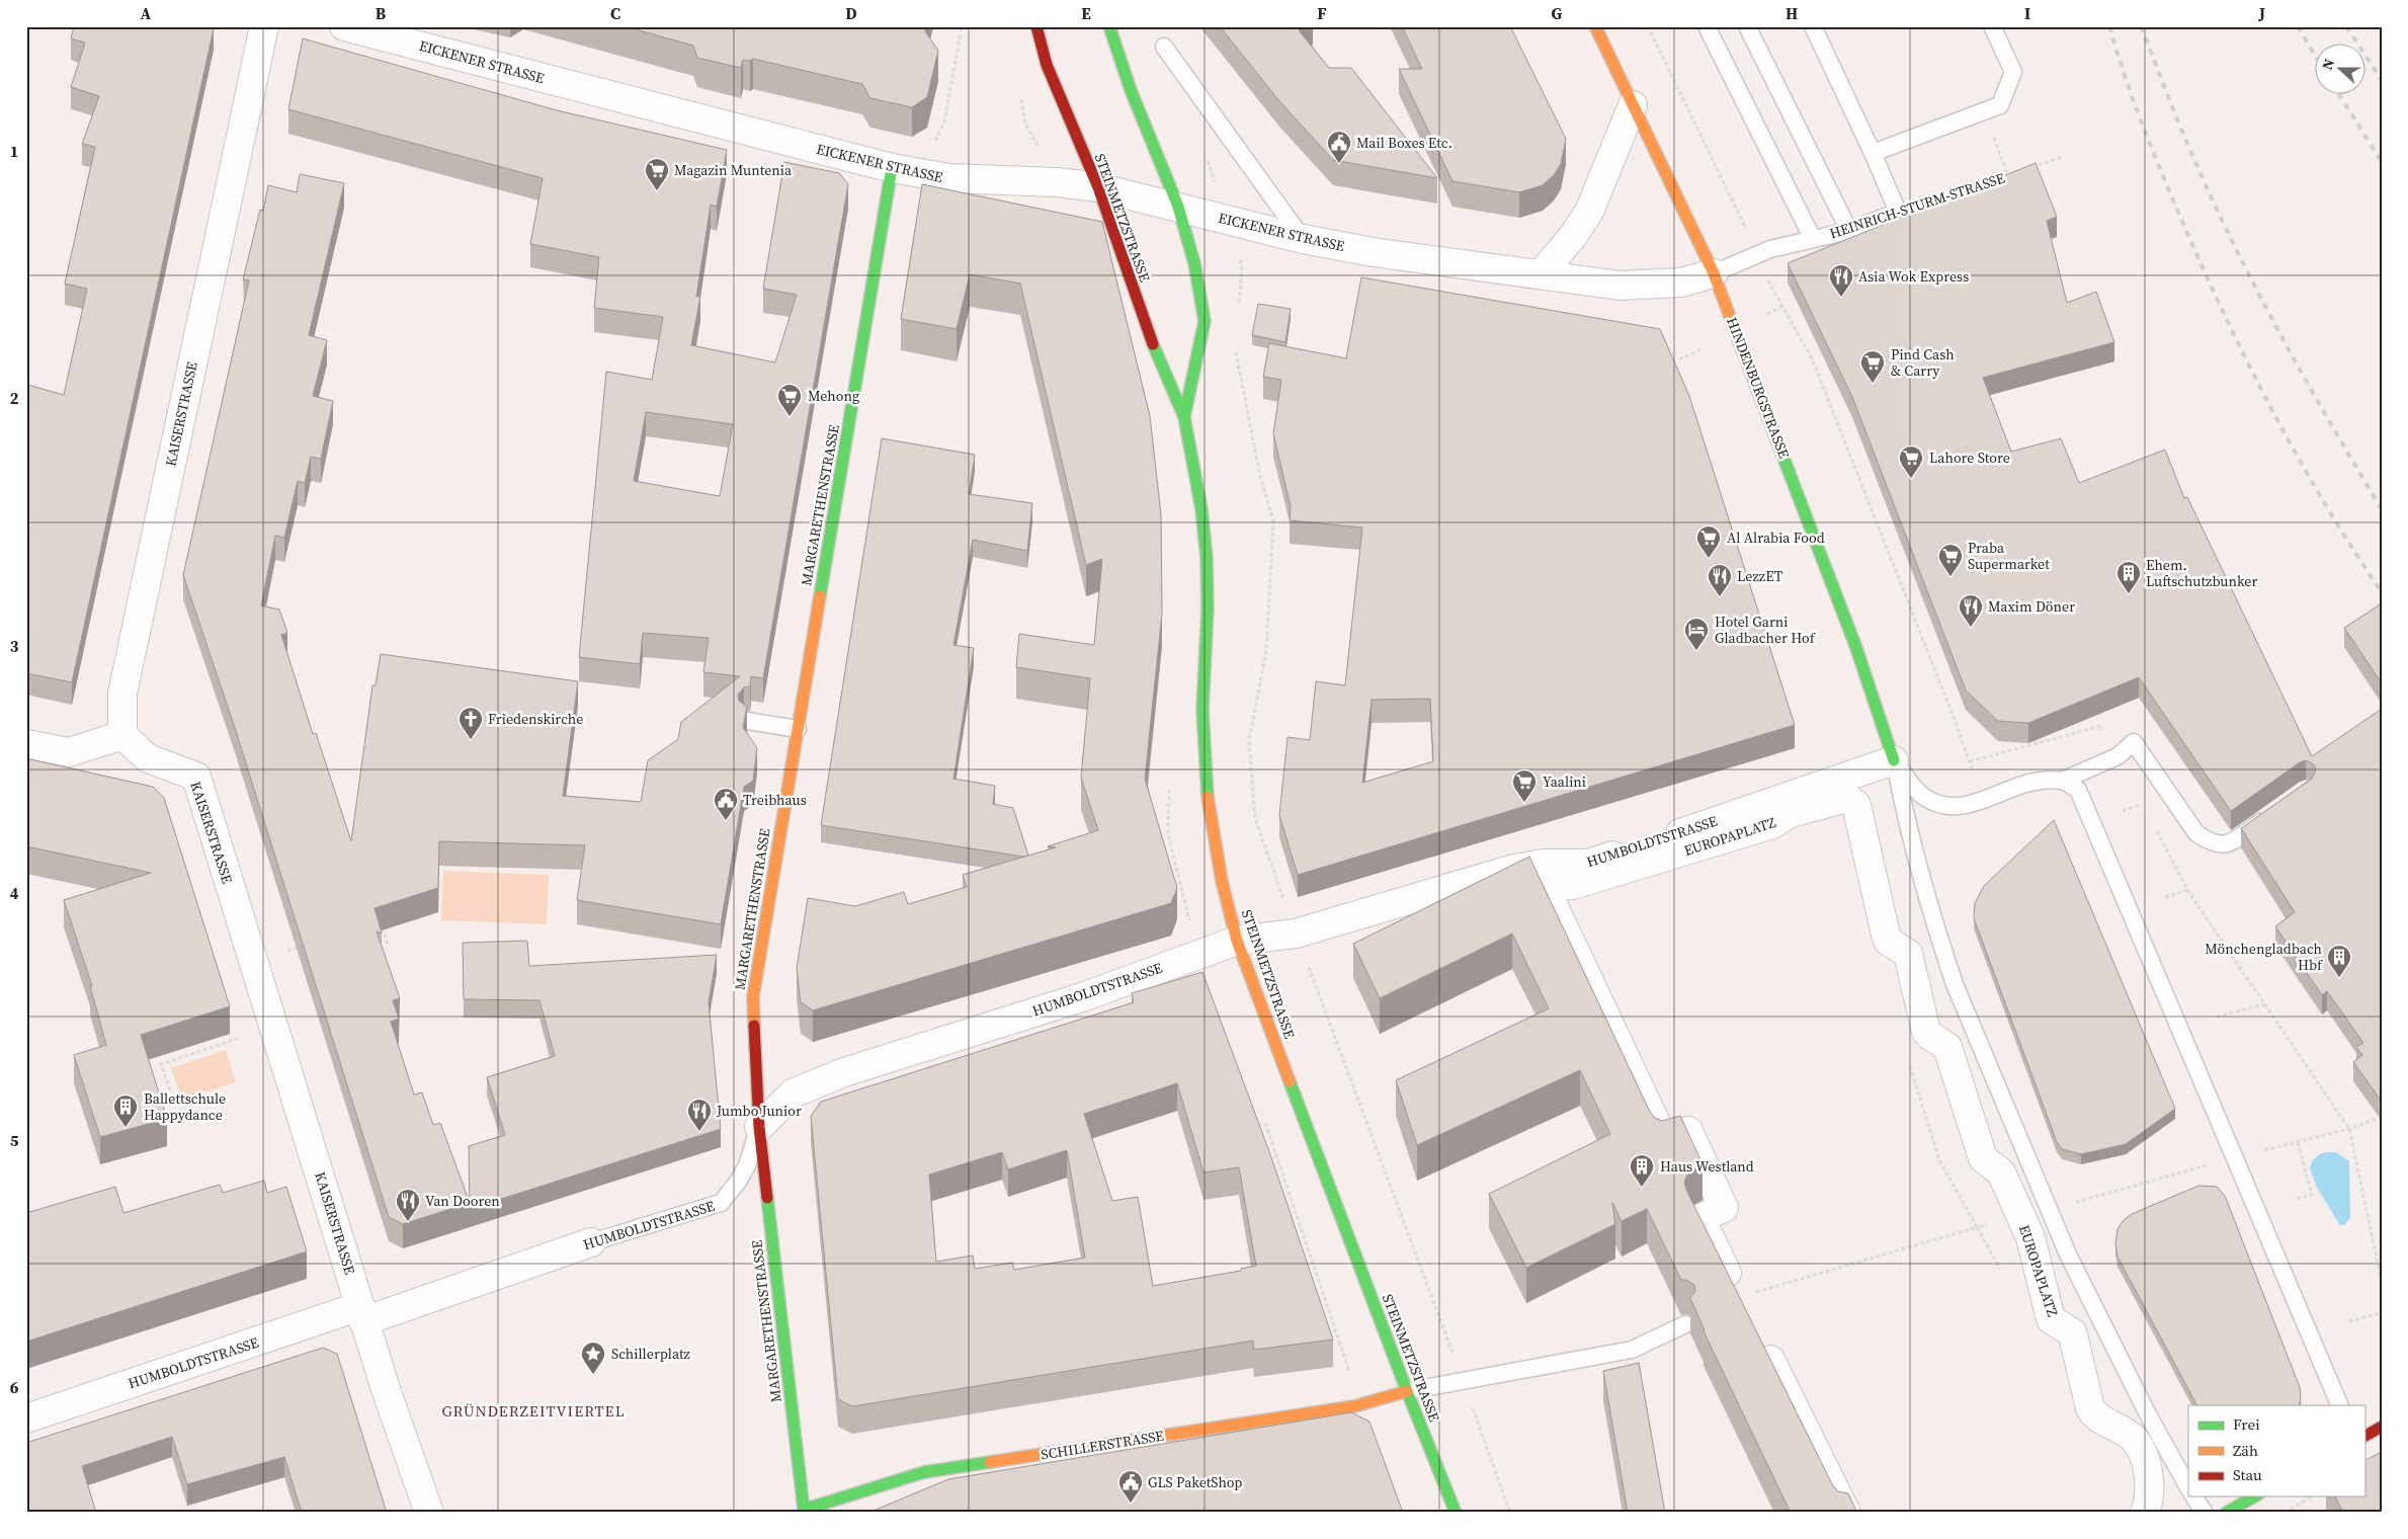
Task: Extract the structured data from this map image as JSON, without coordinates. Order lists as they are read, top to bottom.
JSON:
{
  "streets": {
    "street": [
      "EICKENER STRASSE",
      "STEINMETZSTRASSE",
      "HINDENBURGSTRASSE",
      "KAISERSTRASSE",
      "MARGARETHENSTRASSE",
      "EUROPAPLATZ",
      "HUMBOLDTSTRASSE",
      "SCHILLERSTRASSE"
    ],
    "lane": ["HEINRICH-STURM-STRASSE"]
  },
  "crossings": [
    ["EICKENER STRASSE", "HEINRICH-STURM-STRASSE"],
    ["EICKENER STRASSE", "STEINMETZSTRASSE"],
    ["EICKENER STRASSE", "HINDENBURGSTRASSE"],
    ["EICKENER STRASSE", "MARGARETHENSTRASSE"],
    ["HEINRICH-STURM-STRASSE", "HINDENBURGSTRASSE"],
    ["STEINMETZSTRASSE", "HUMBOLDTSTRASSE"],
    ["STEINMETZSTRASSE", "SCHILLERSTRASSE"],
    ["HINDENBURGSTRASSE", "HUMBOLDTSTRASSE"],
    ["KAISERSTRASSE", "HUMBOLDTSTRASSE"],
    ["MARGARETHENSTRASSE", "HUMBOLDTSTRASSE"],
    ["MARGARETHENSTRASSE", "SCHILLERSTRASSE"]
  ],
  "districts": ["GRÜNDERZEITVIERTEL"],
  "places": {
    "public building": ["Mail Boxes Etc.", "Treibhaus", "GLS PaketShop"],
    "supermarket": [
      "Magazin Muntenia",
      "Pind Cash & Carry",
      "Mehong",
      "Lahore Store",
      "Al Alrabia Food",
      "Praba Supermarket",
      "Yaalini"
    ],
    "restaurant": [
      "Asia Wok Express",
      "LezzET",
      "Maxim Döner",
      "Jumbo Junior",
      "Van Dooren"
    ],
    "building": [
      "Ehem. Luftschutzbunker",
      "Mönchengladbach Hbf",
      "Ballettschule Happydance",
      "Haus Westland"
    ],
    "hotel": ["Hotel Garni Gladbacher Hof"],
    "church": ["Friedenskirche"],
    "place": ["Schillerplatz"]
  },
  "legend": ["Frei", "Zäh", "Stau"],
  "north": "left",
  "grid": {
    "columns": [
      "A",
      "B",
      "C",
      "D",
      "E",
      "F",
      "G",
      "H",
      "I",
      "J"
    ],
    "rows": [
      "1",
      "2",
      "3",
      "4",
      "5",
      "6"
    ]
  }
}
